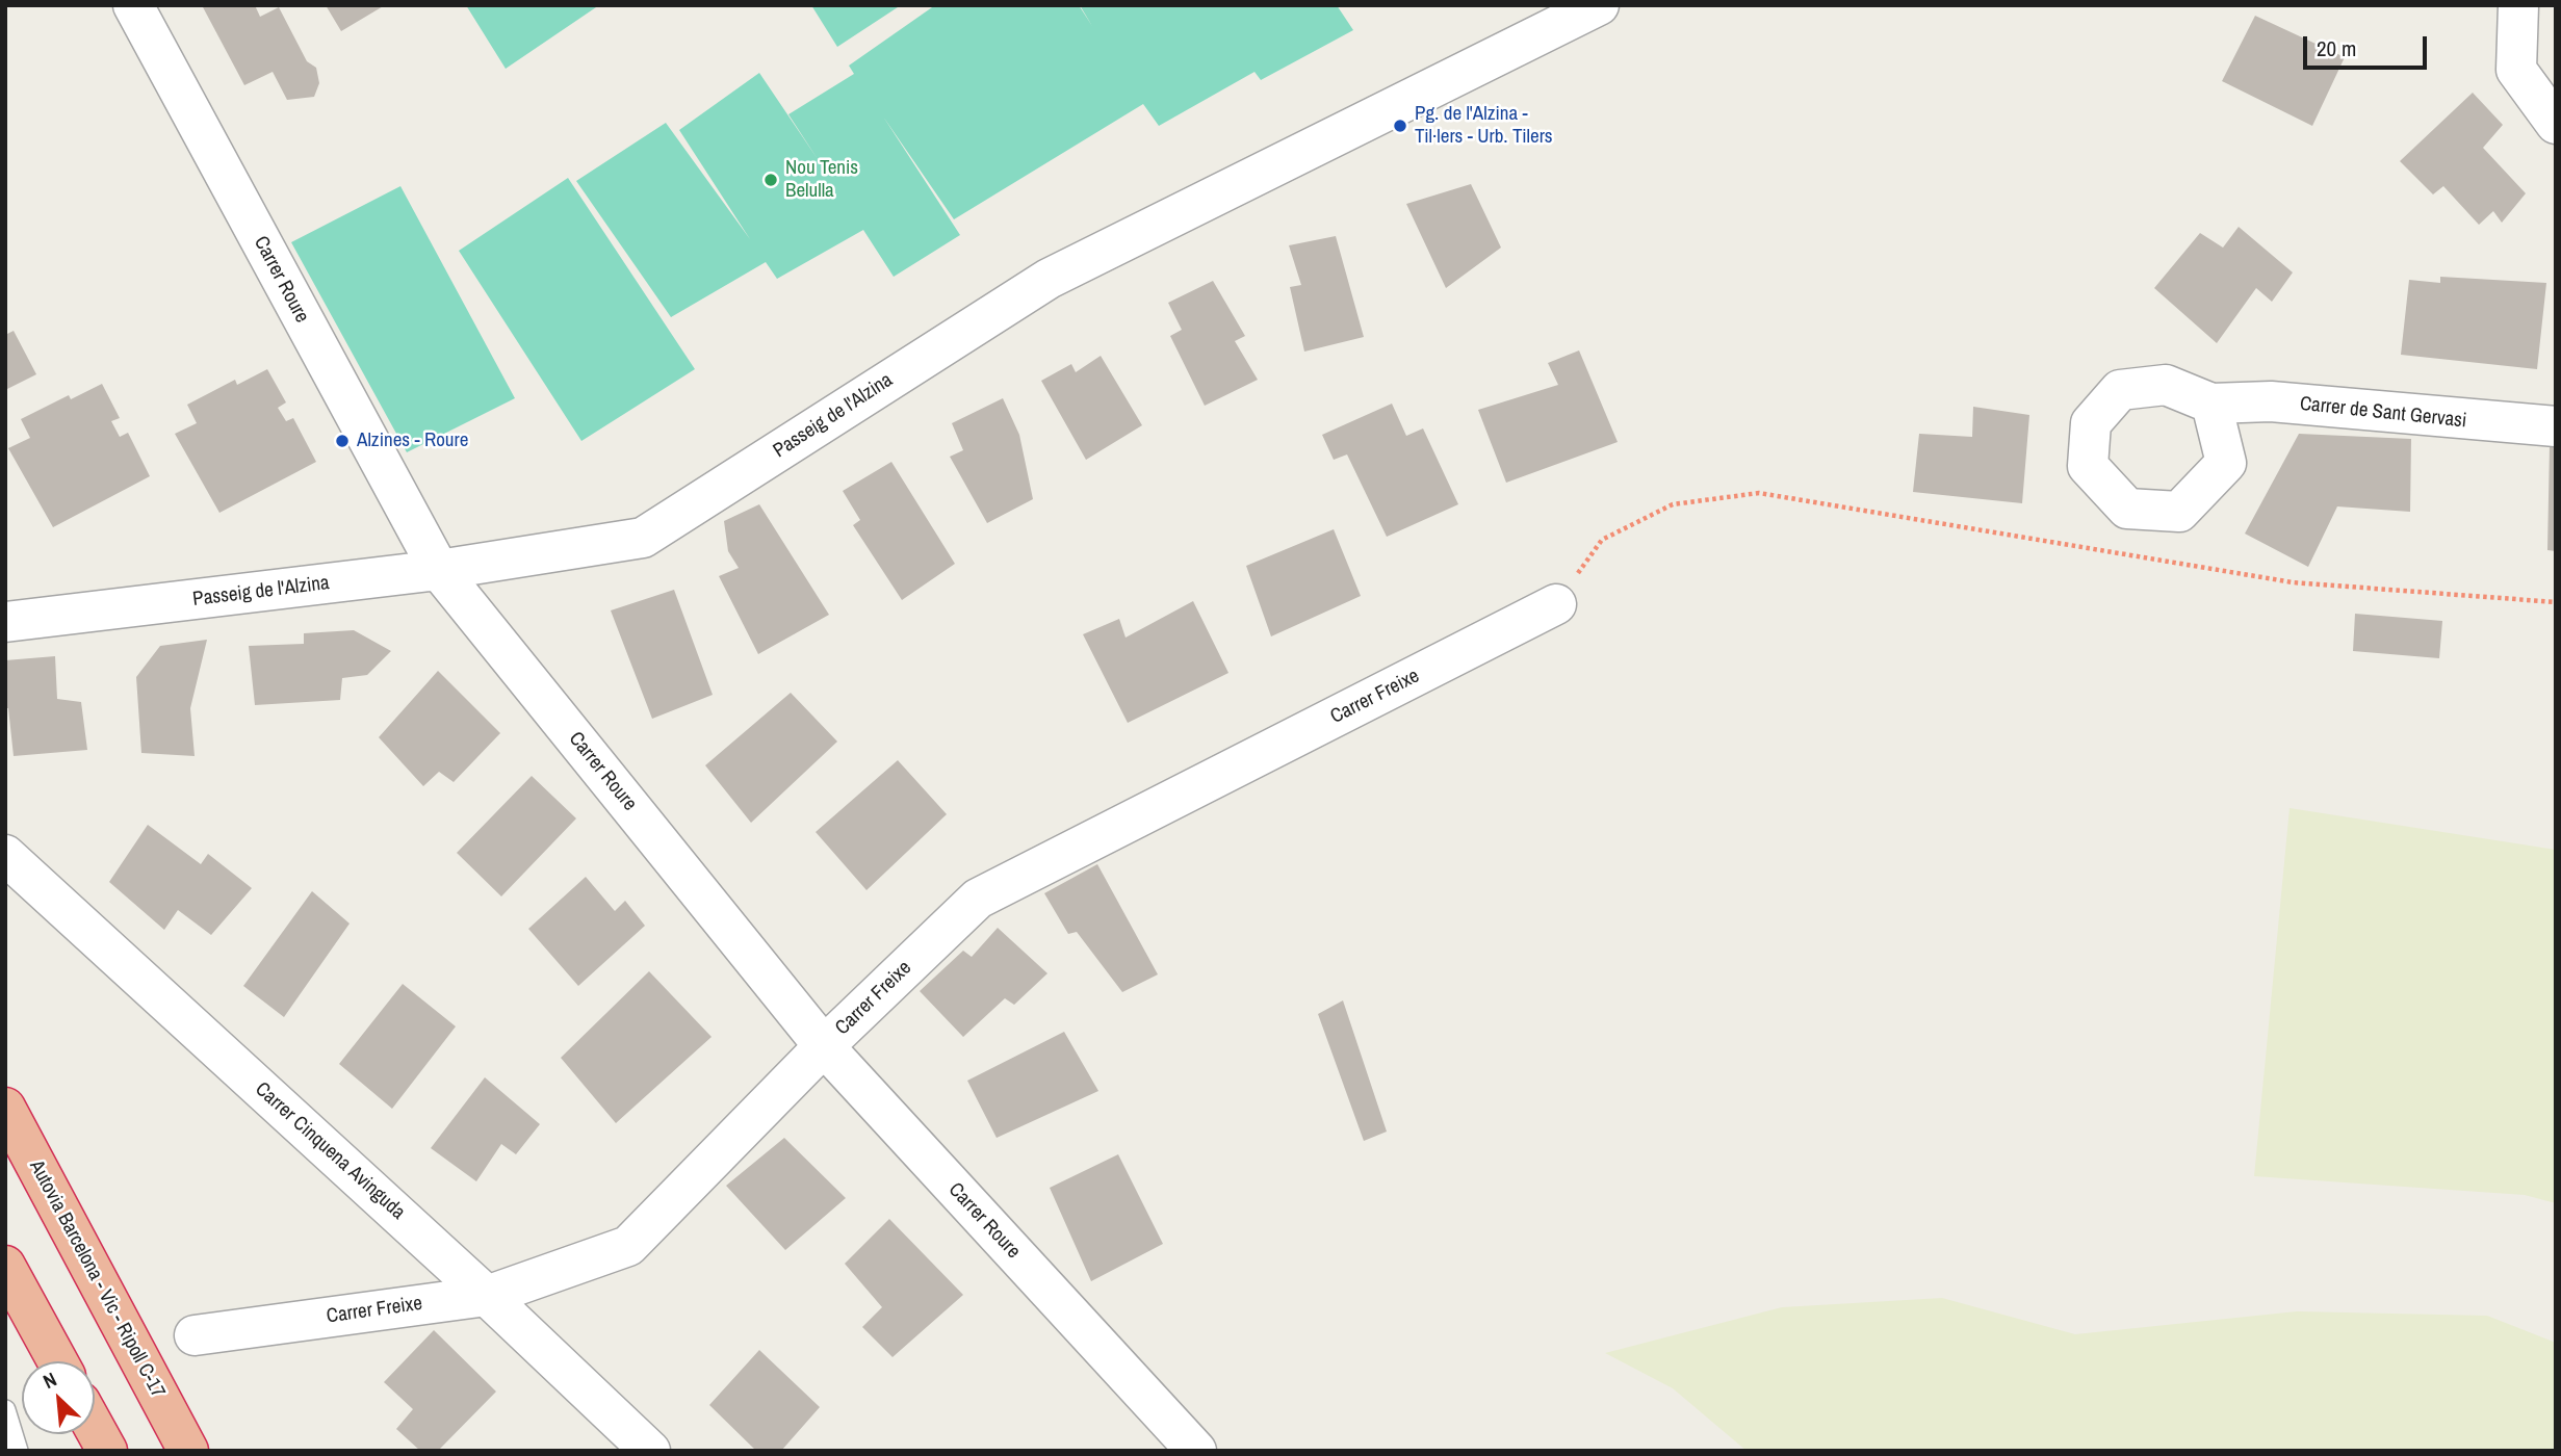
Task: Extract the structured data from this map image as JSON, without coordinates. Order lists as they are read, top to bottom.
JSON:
{
  "streets": {
    "highway": ["Autovia Barcelona - Vic - Ripoll C-17"],
    "street": [
      "Carrer Roure",
      "Carrer de Sant Gervasi",
      "Passeig de l'Alzina",
      "Carrer Freixe",
      "Carrer Cinquena Avinguda"
    ]
  },
  "crossings": [
    ["Carrer Roure", "Passeig de l'Alzina"],
    ["Carrer Roure", "Carrer Freixe"],
    ["Carrer Freixe", "Carrer Cinquena Avinguda"]
  ],
  "places": ["Pg. de l'Alzina - Til·lers - Urb. Tilers", "Nou Tenis Belulla", "Alzines - Roure"],
  "scale_bar": "20 m",
  "north": "top left"
}
